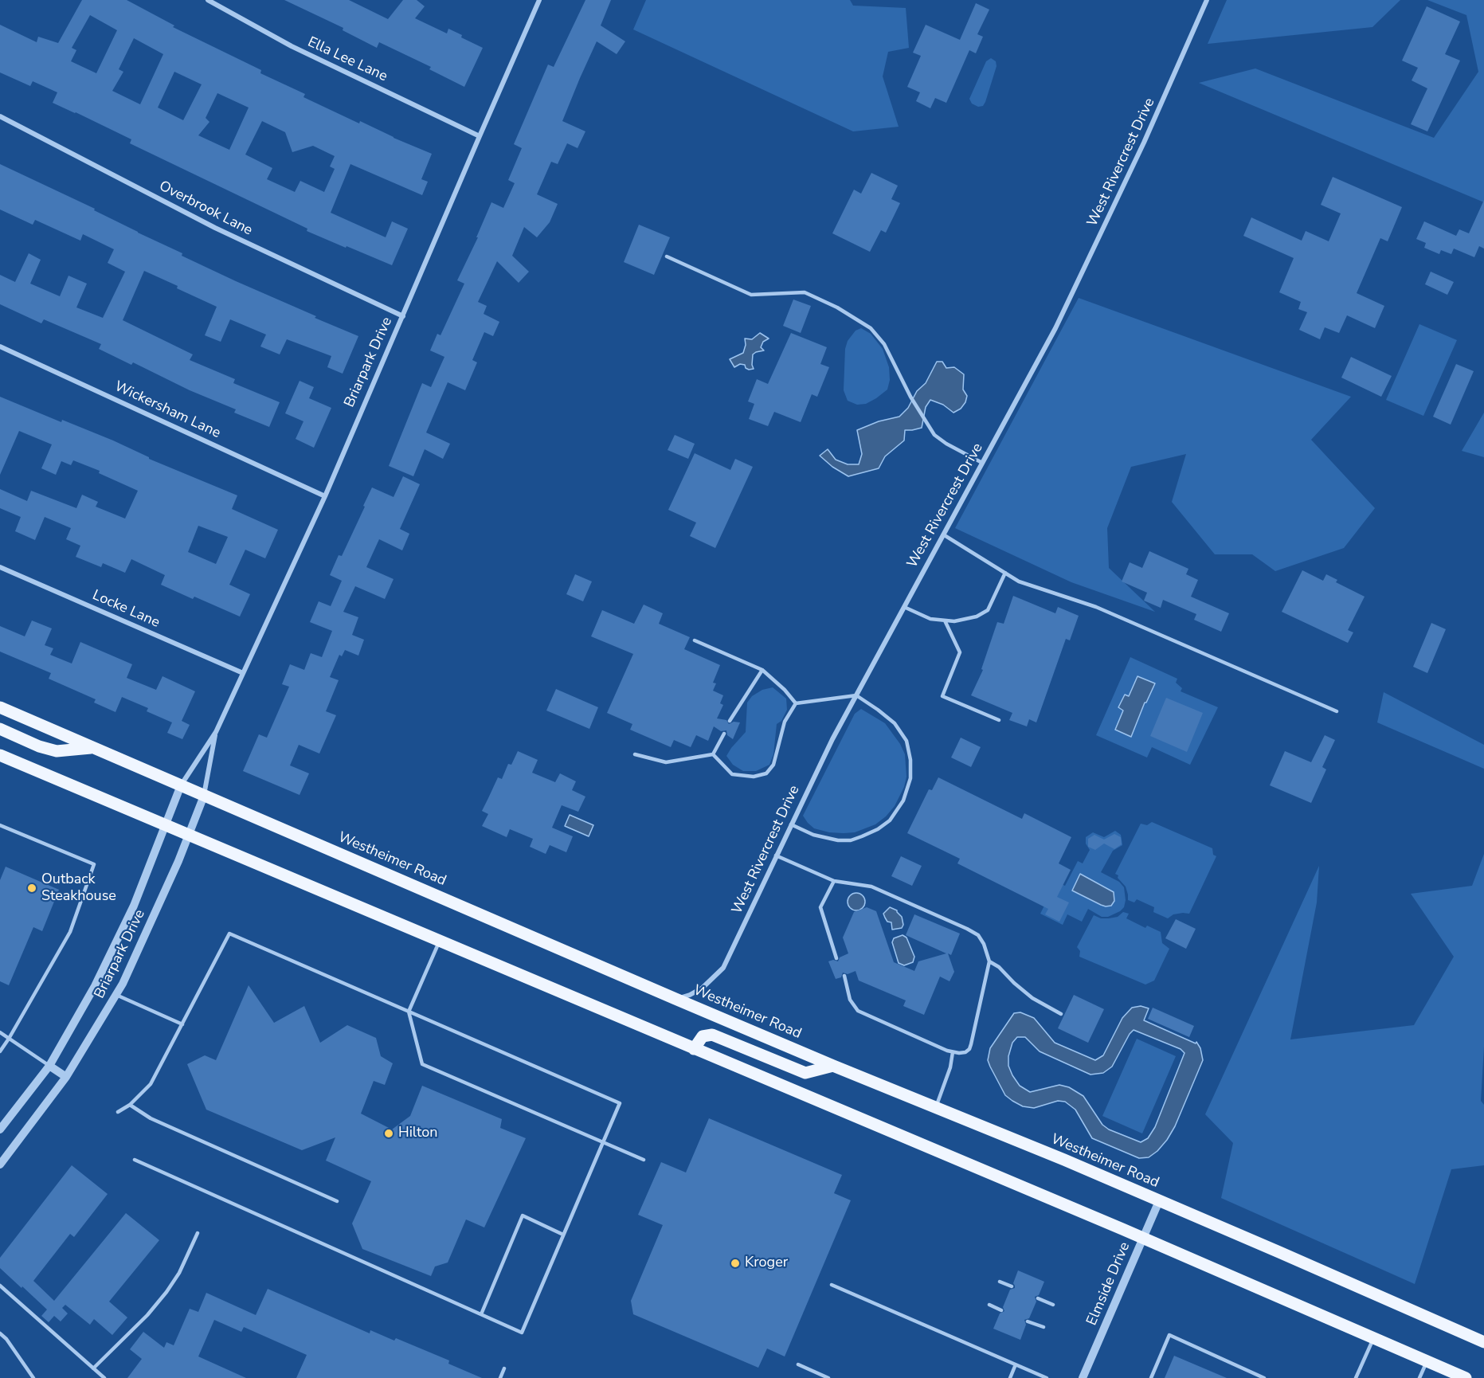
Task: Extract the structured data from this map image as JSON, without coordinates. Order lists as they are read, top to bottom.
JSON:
{
  "streets": {
    "main road": ["Westheimer Road"],
    "street": [
      "Ella Lee Lane",
      "West Rivercrest Drive",
      "Overbrook Lane",
      "Briarpark Drive",
      "Wickersham Lane",
      "Locke Lane",
      "Elmside Drive"
    ]
  },
  "crossings": [
    ["Ella Lee Lane", "Briarpark Drive"],
    ["West Rivercrest Drive", "Westheimer Road"],
    ["Overbrook Lane", "Briarpark Drive"],
    ["Briarpark Drive", "Wickersham Lane"],
    ["Briarpark Drive", "Locke Lane"],
    ["Briarpark Drive", "Westheimer Road"],
    ["Westheimer Road", "Elmside Drive"]
  ],
  "places": ["Outback Steakhouse", "Hilton", "Kroger"]
}
